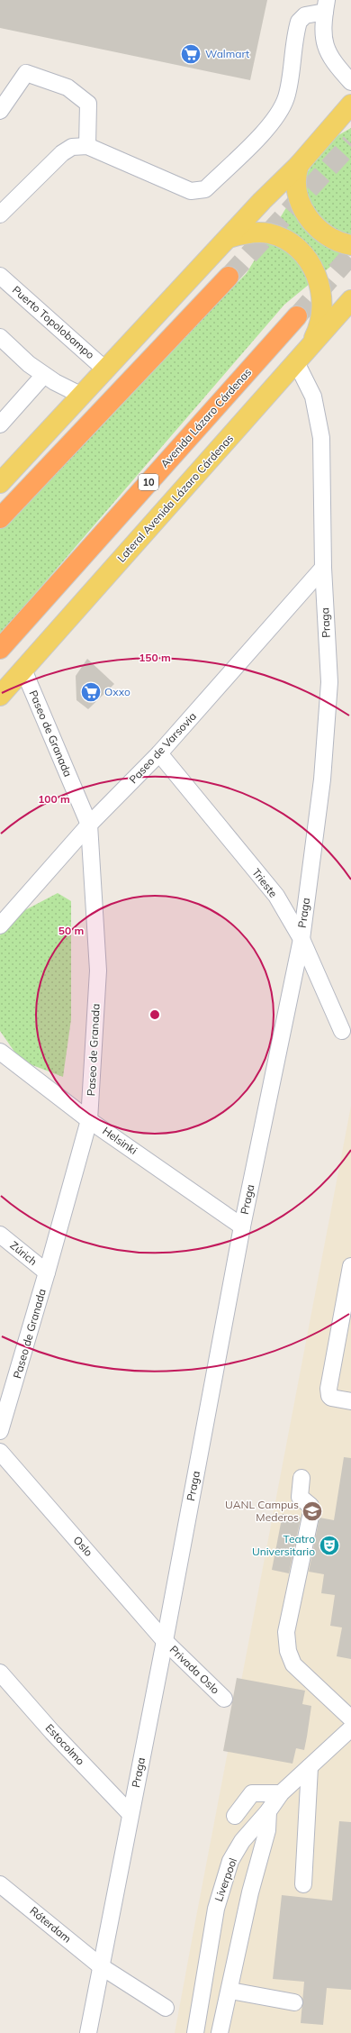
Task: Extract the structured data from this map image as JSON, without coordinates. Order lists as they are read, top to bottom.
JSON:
{
  "streets": {
    "highway": ["Avenida Lázaro Cárdenas", "10"],
    "main road": ["Lateral Avenida Lázaro Cárdenas"],
    "street": [
      "Puerto Topolobampo",
      "Praga",
      "Paseo de Granada",
      "Paseo de Varsovia",
      "Trieste",
      "Helsinki",
      "Zúrich",
      "Oslo",
      "Privada Oslo",
      "Estocolmo",
      "Liverpool",
      "Róterdam"
    ]
  },
  "crossings": [
    ["Lateral Avenida Lázaro Cárdenas", "Praga"],
    ["Lateral Avenida Lázaro Cárdenas", "Paseo de Granada"],
    ["Praga", "Paseo de Varsovia"],
    ["Praga", "Trieste"],
    ["Praga", "Helsinki"],
    ["Praga", "Oslo"],
    ["Praga", "Privada Oslo"],
    ["Praga", "Estocolmo"],
    ["Praga", "Róterdam"],
    ["Paseo de Granada", "Paseo de Varsovia"],
    ["Paseo de Granada", "Helsinki"],
    ["Paseo de Granada", "Zúrich"],
    ["Paseo de Varsovia", "Trieste"],
    ["Oslo", "Privada Oslo"]
  ],
  "places": {
    "supermarket": ["Walmart", "Oxxo"],
    "school or university": ["UANL Campus Mederos"],
    "theatre": ["Teatro Universitario"]
  },
  "rings": ["150 m", "100 m", "50 m"]
}
